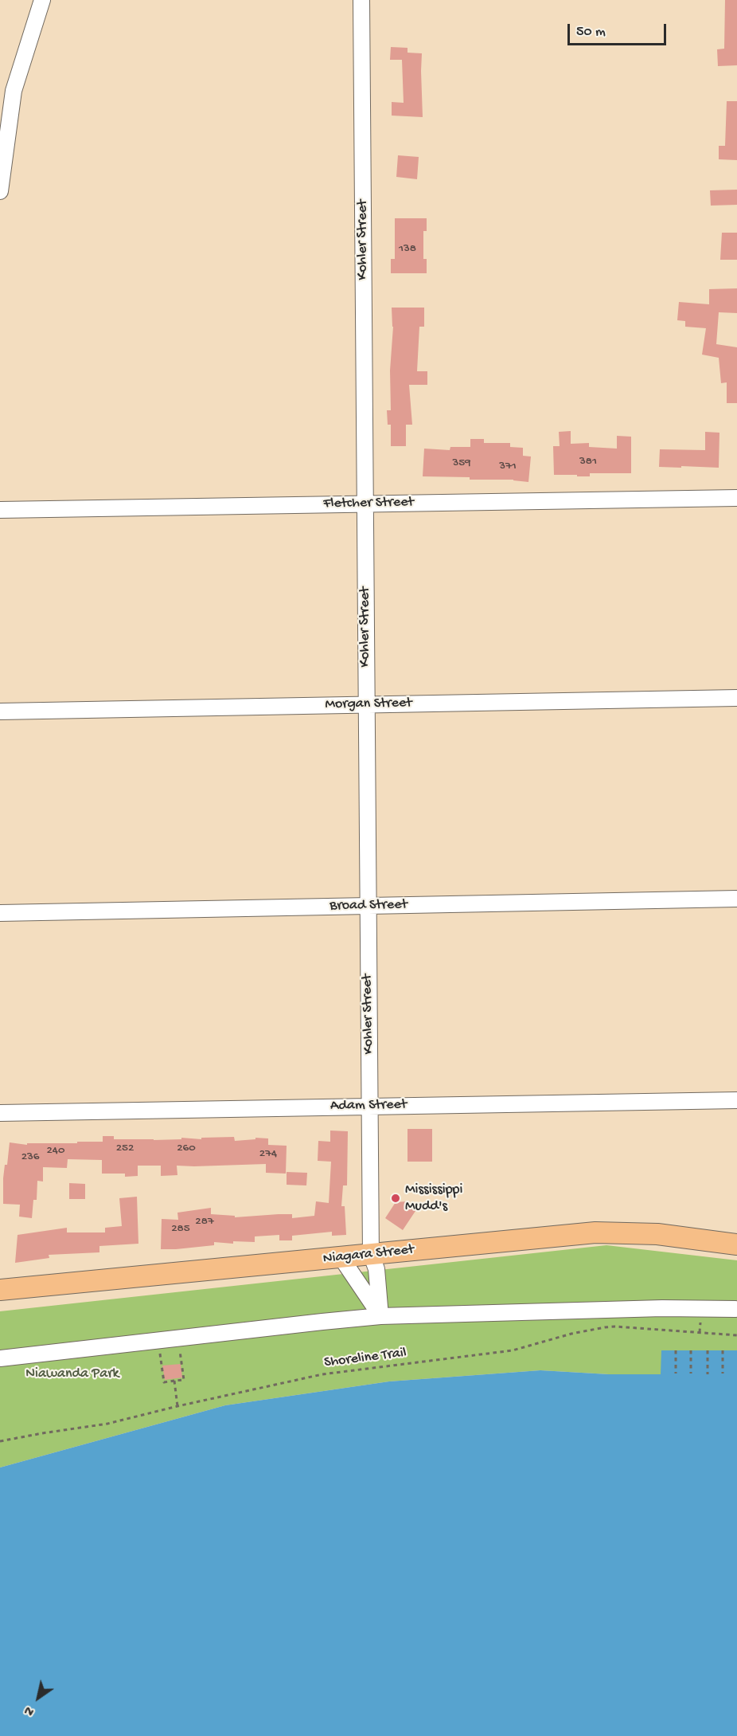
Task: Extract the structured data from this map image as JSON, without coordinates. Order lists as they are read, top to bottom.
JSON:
{
  "streets": {
    "main road": ["Niagara Street"],
    "street": [
      "Kohler Street",
      "Fletcher Street",
      "Morgan Street",
      "Broad Street",
      "Adam Street"
    ],
    "path": ["Shoreline Trail"]
  },
  "crossings": [
    ["Kohler Street", "Fletcher Street"],
    ["Kohler Street", "Morgan Street"],
    ["Kohler Street", "Broad Street"],
    ["Kohler Street", "Adam Street"],
    ["Kohler Street", "Niagara Street"]
  ],
  "parks": ["Niawanda Park"],
  "places": ["Mississippi Mudd's"],
  "house_numbers": [
    "138",
    "381",
    "359",
    "371",
    "252",
    "260",
    "240",
    "274",
    "236",
    "287",
    "285"
  ],
  "scale_bar": "50 m",
  "north": "bottom left"
}
